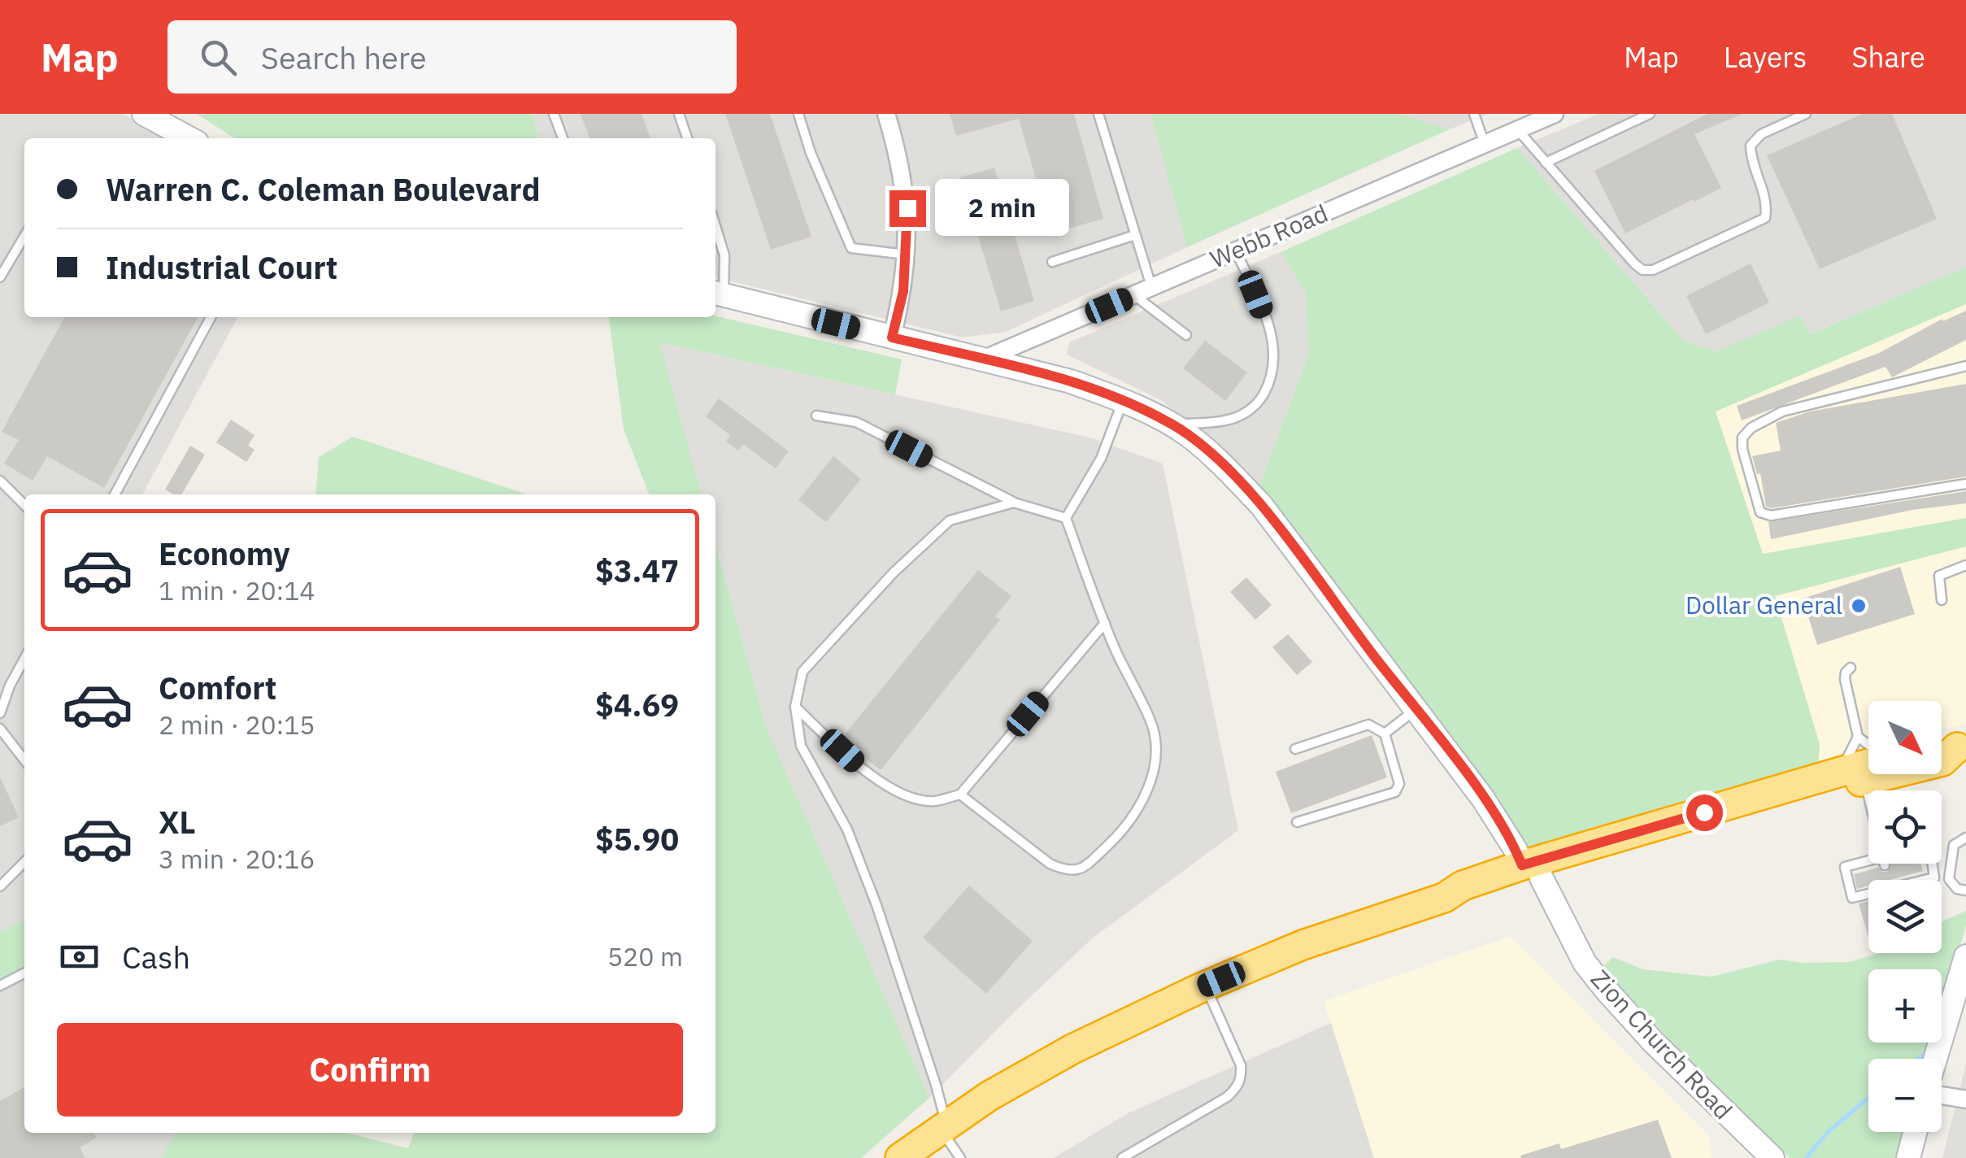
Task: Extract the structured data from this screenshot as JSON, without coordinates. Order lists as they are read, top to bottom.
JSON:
{
  "streets": {
    "street": ["Webb Road", "Zion Church Road"]
  },
  "crossings": [
    ["Webb Road", "Zion Church Road"]
  ],
  "places": ["Dollar General"],
  "north": "bottom right",
  "page": {
    "header": "Map",
    "search": "Search here",
    "nav": ["Map", "Layers", "Share"],
    "banner": ["Warren C. Coleman Boulevard", "Industrial Court"],
    "bubble": "2 min",
    "list": [
      {
        "name": "Economy",
        "note": "1 min · 20:14",
        "value": "$3.47"
      },
      {
        "name": "Comfort",
        "note": "2 min · 20:15",
        "value": "$4.69"
      },
      {
        "name": "XL",
        "note": "3 min · 20:16",
        "value": "$5.90"
      }
    ],
    "map_buttons": ["+", "−"],
    "pay": ["Cash", "520 m"],
    "buttons": "Confirm"
  }
}
